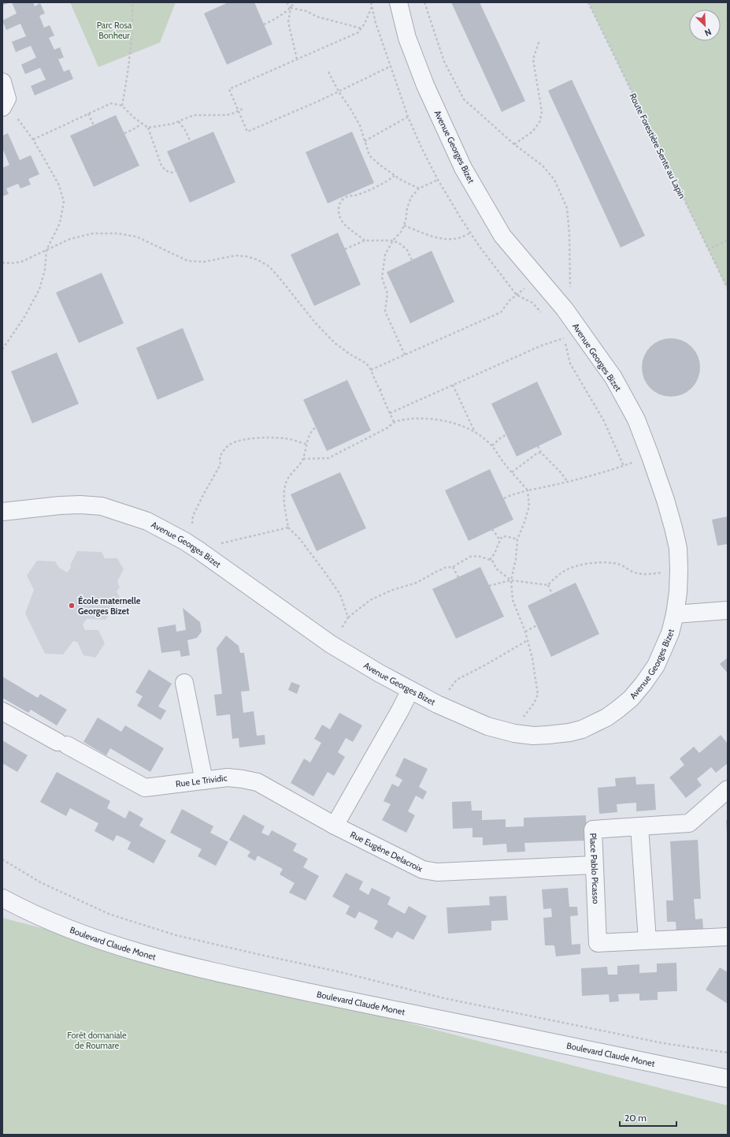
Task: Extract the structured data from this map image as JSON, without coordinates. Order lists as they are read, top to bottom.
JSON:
{
  "streets": {
    "street": [
      "Avenue Georges Bizet",
      "Rue Le Trividic",
      "Rue Eugène Delacroix",
      "Place Pablo Picasso",
      "Boulevard Claude Monet"
    ],
    "path": ["Route Forestière Sente au Lapin"]
  },
  "crossings": [
    ["Rue Le Trividic", "Rue Eugène Delacroix"],
    ["Rue Eugène Delacroix", "Place Pablo Picasso"]
  ],
  "parks": ["Parc Rosa Bonheur", "Forêt domaniale de Roumare"],
  "places": ["École maternelle Georges Bizet"],
  "scale_bar": "20 m",
  "north": "bottom right"
}
